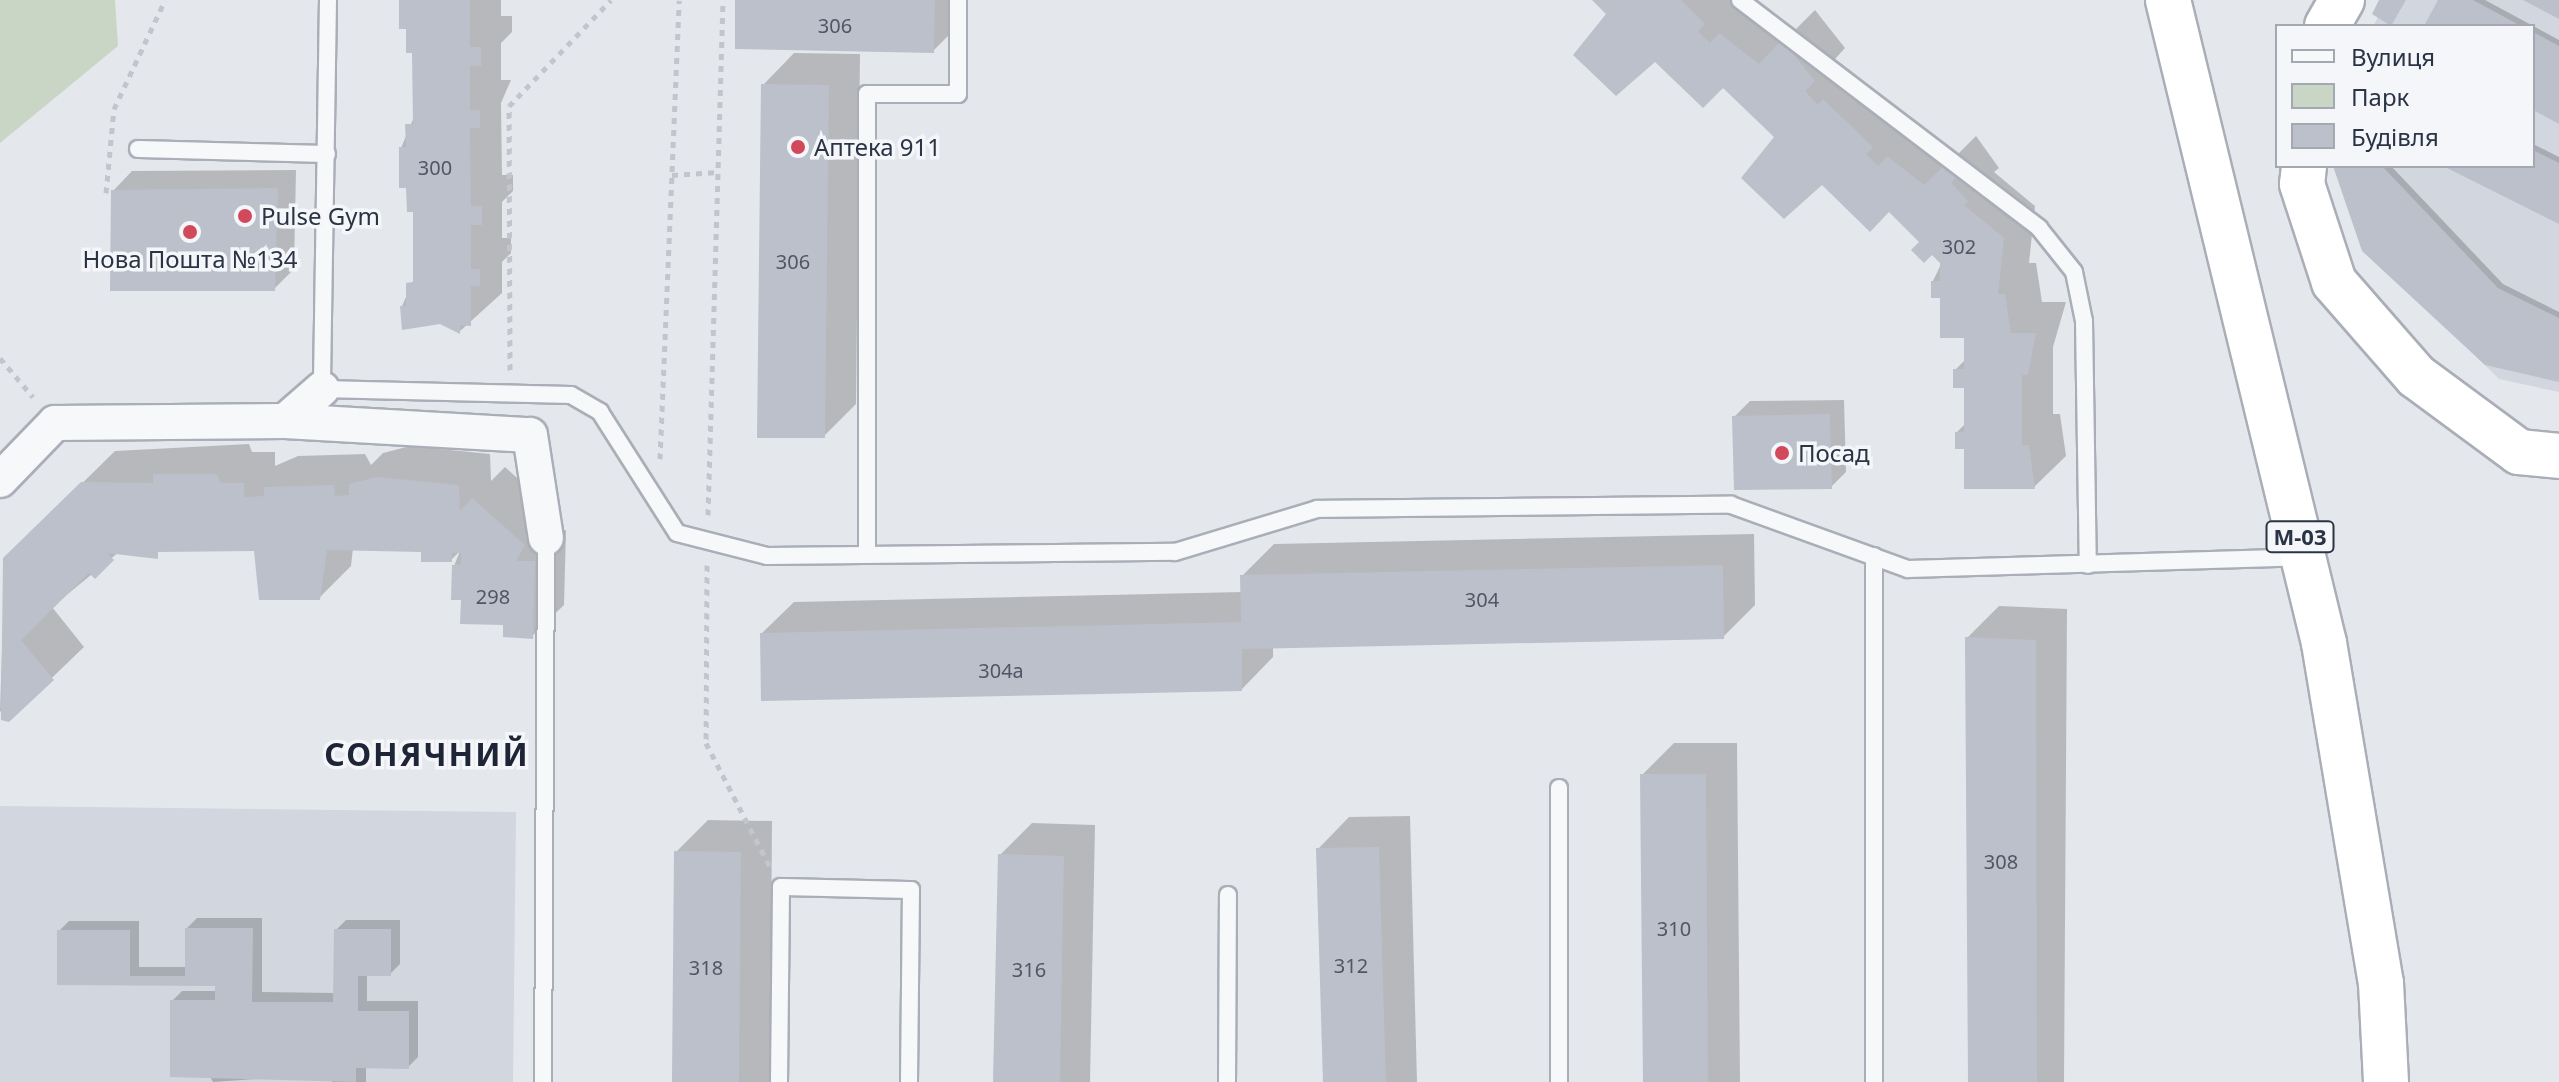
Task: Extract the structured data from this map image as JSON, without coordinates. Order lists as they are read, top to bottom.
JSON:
{
  "streets": {
    "highway": ["М-03"]
  },
  "districts": ["СОНЯЧНИЙ"],
  "places": [
    "Аптека 911",
    "Pulse Gym",
    "Нова Пошта №134",
    "Посад"
  ],
  "house_numbers": [
    "306",
    "300",
    "302",
    "306",
    "298",
    "304",
    "304а",
    "308",
    "310",
    "312",
    "318",
    "316"
  ],
  "legend": ["Вулиця", "Парк", "Будівля"]
}
